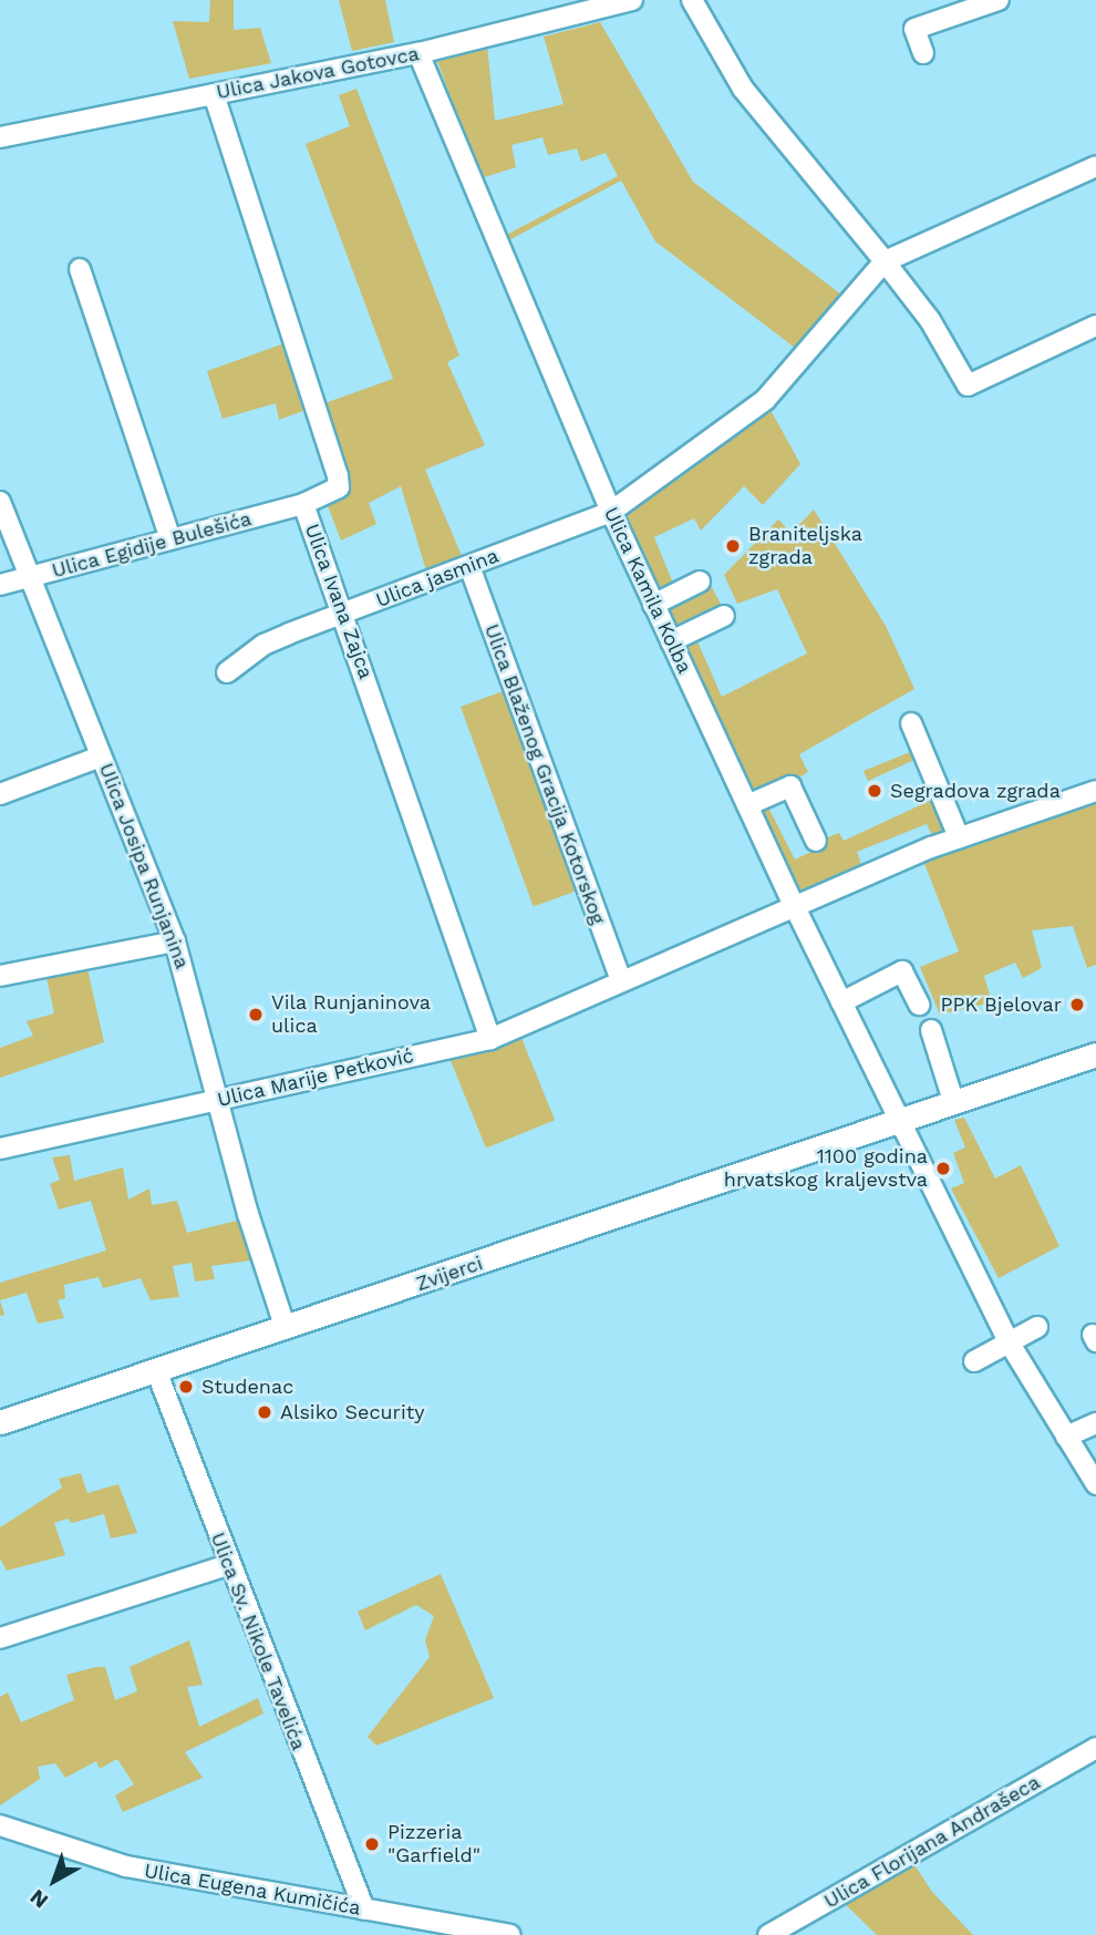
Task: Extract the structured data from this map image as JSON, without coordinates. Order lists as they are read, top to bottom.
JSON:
{
  "streets": {
    "main road": ["Zvijerci"],
    "street": [
      "Ulica Jakova Gotovca",
      "Ulica Egidije Bulešića",
      "Ulica jasmina",
      "Ulica Kamila Kolba",
      "Ulica Ivana Zajca",
      "Ulica Blaženog Gracija Kotorskog",
      "Ulica Josipa Runjanina",
      "Ulica Marije Petković",
      "Ulica Sv. Nikole Tavelića",
      "Ulica Florijana Andrašeca",
      "Ulica Eugena Kumičića"
    ]
  },
  "crossings": [
    ["Ulica Jakova Gotovca", "Ulica Kamila Kolba"],
    ["Ulica Jakova Gotovca", "Ulica Ivana Zajca"],
    ["Ulica Egidije Bulešića", "Ulica Ivana Zajca"],
    ["Ulica Egidije Bulešića", "Ulica Josipa Runjanina"],
    ["Ulica jasmina", "Ulica Kamila Kolba"],
    ["Ulica jasmina", "Ulica Ivana Zajca"],
    ["Ulica jasmina", "Ulica Blaženog Gracija Kotorskog"],
    ["Ulica Kamila Kolba", "Ulica Marije Petković"],
    ["Ulica Kamila Kolba", "Zvijerci"],
    ["Ulica Ivana Zajca", "Ulica Marije Petković"],
    ["Ulica Blaženog Gracija Kotorskog", "Ulica Marije Petković"],
    ["Ulica Josipa Runjanina", "Ulica Marije Petković"],
    ["Ulica Josipa Runjanina", "Zvijerci"],
    ["Zvijerci", "Ulica Sv. Nikole Tavelića"],
    ["Ulica Sv. Nikole Tavelića", "Ulica Eugena Kumičića"]
  ],
  "places": [
    "Braniteljska zgrada",
    "Segradova zgrada",
    "PPK Bjelovar",
    "Vila Runjaninova ulica",
    "1100 godina hrvatskog kraljevstva",
    "Studenac",
    "Alsiko Security",
    "Pizzeria \"Garfield\""
  ],
  "north": "bottom left"
}
